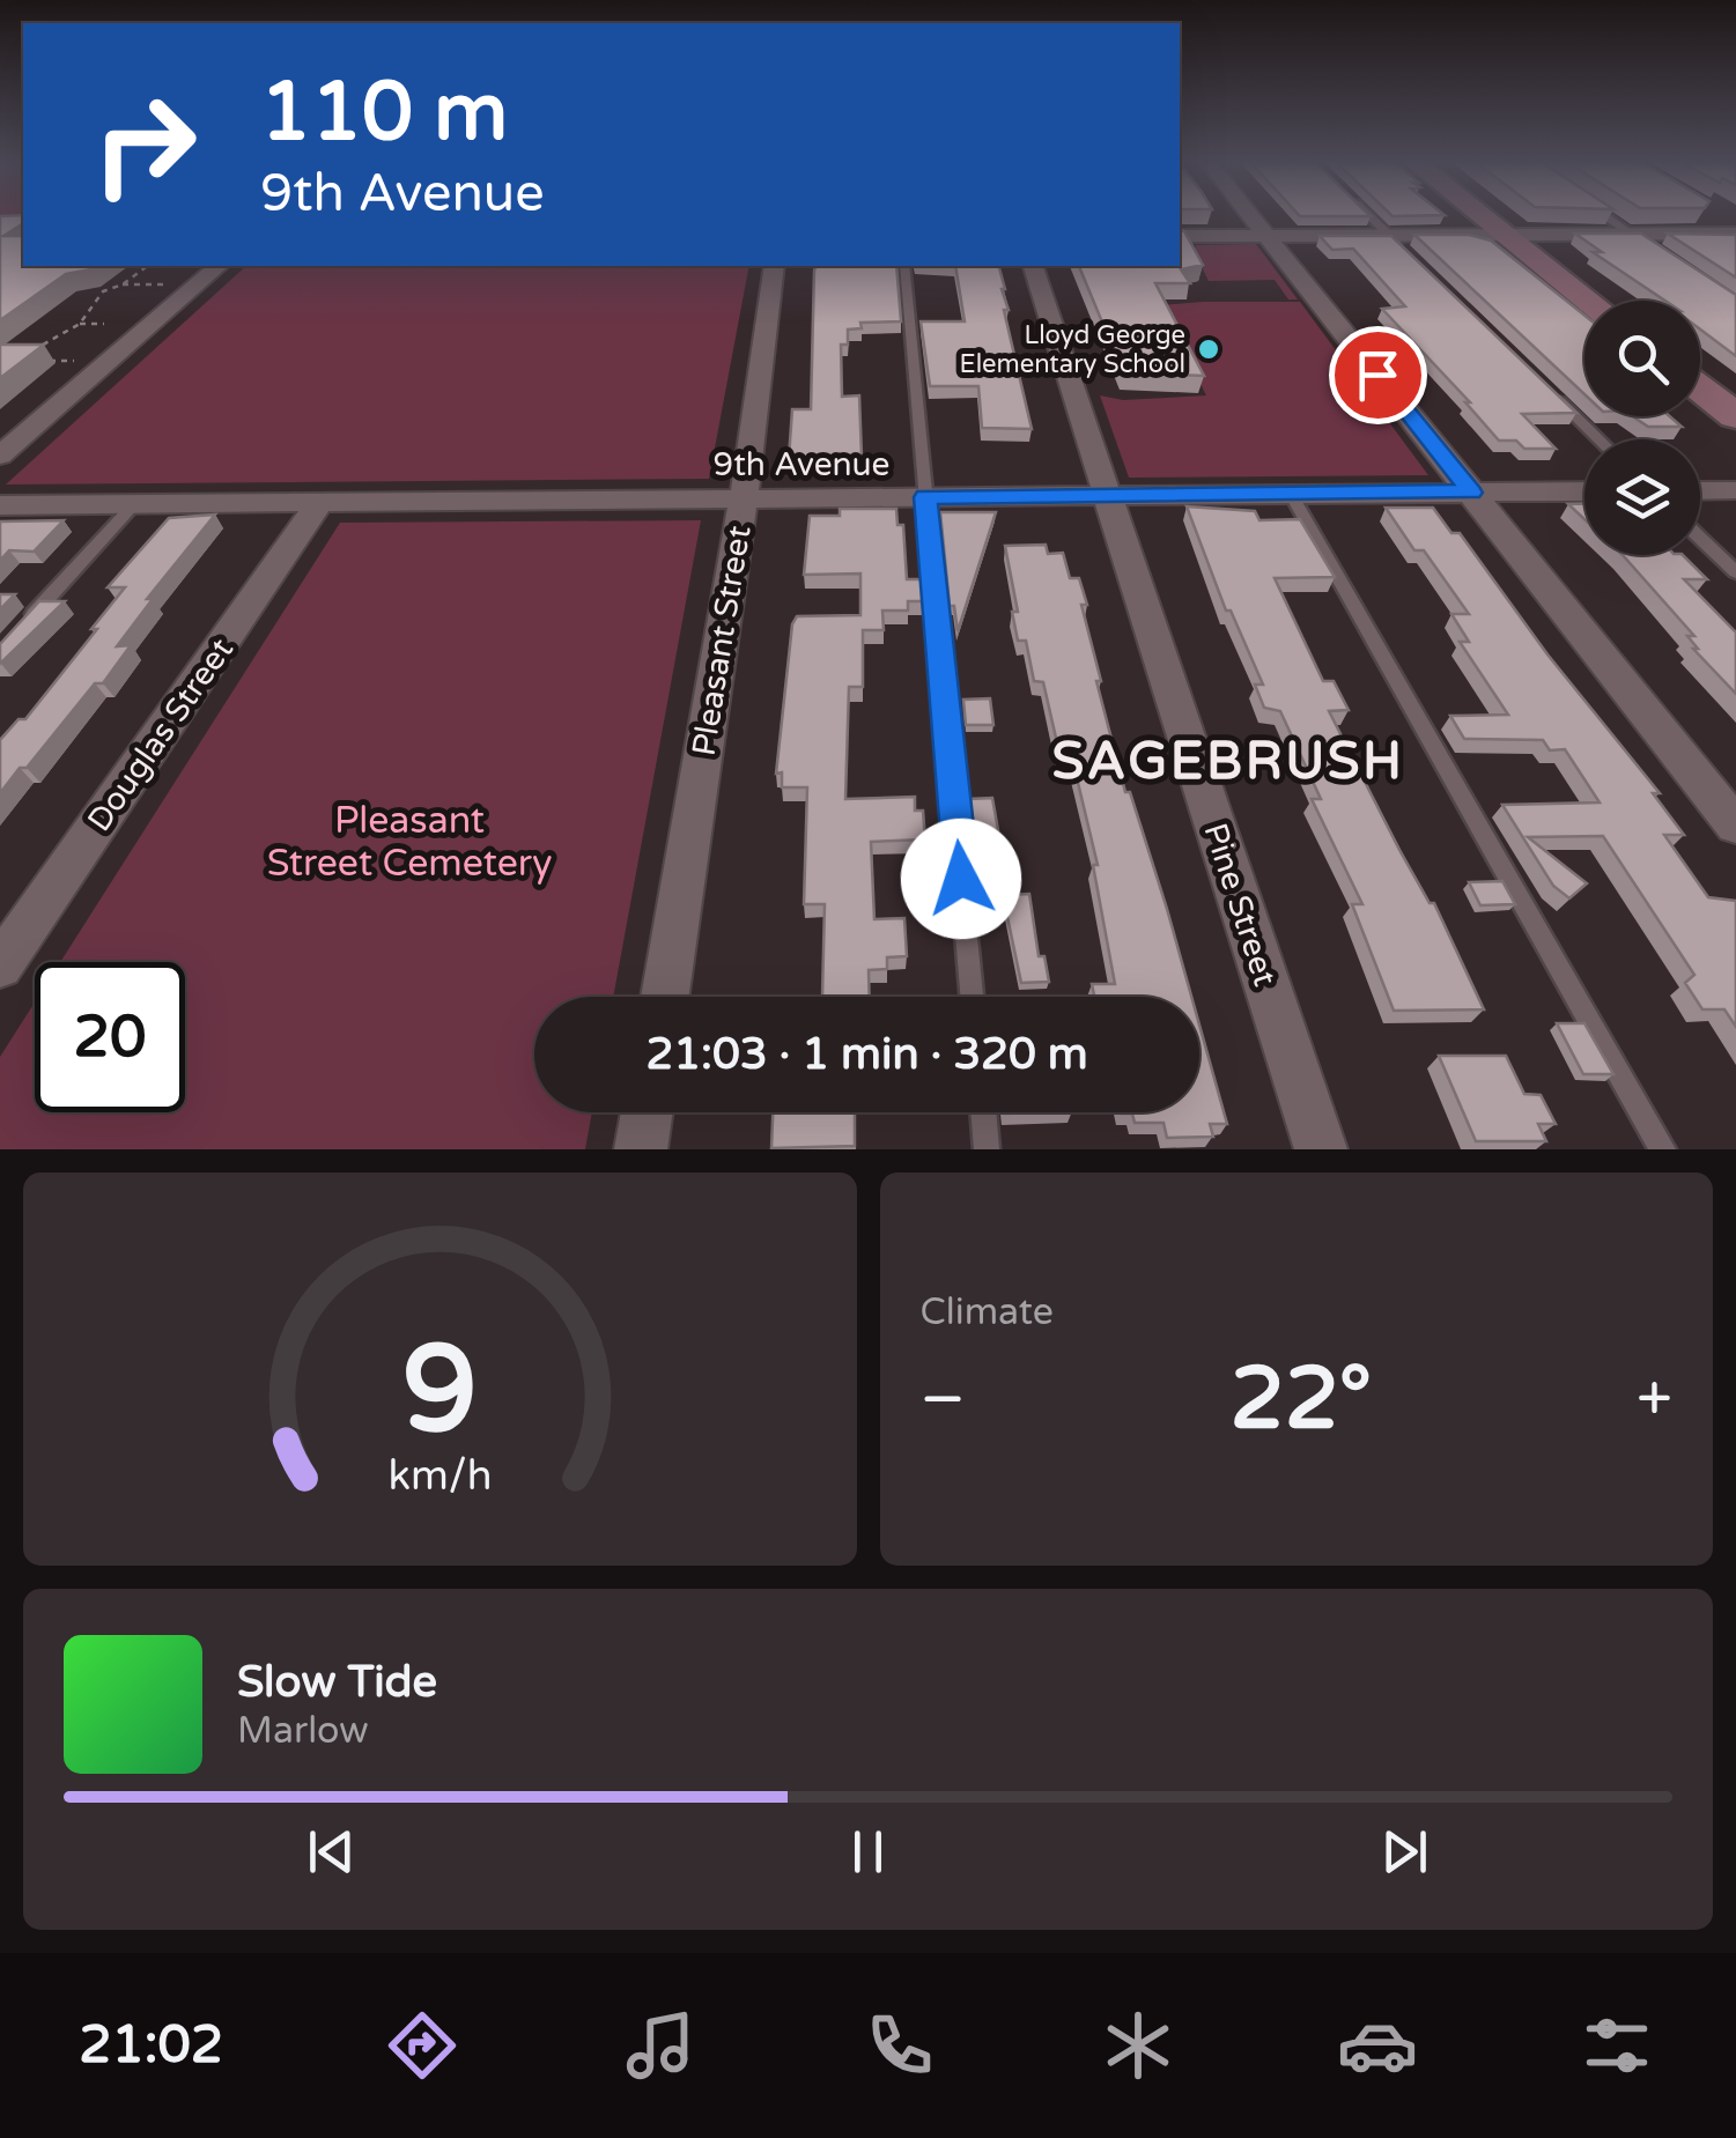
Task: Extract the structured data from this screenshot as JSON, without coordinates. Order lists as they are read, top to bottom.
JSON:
{
  "streets": {
    "street": [
      "9th Avenue",
      "Pleasant Street",
      "Douglas Street",
      "Pine Street"
    ]
  },
  "crossings": [
    ["9th Avenue", "Pleasant Street"],
    ["9th Avenue", "Douglas Street"],
    ["9th Avenue", "Pine Street"]
  ],
  "districts": ["SAGEBRUSH"],
  "parks": ["Pleasant Street Cemetery"],
  "places": ["Lloyd George Elementary School"],
  "page": {
    "turn": ["110 m", "9th Avenue"],
    "limit": "20",
    "trip": "21:03 · 1 min · 320 m",
    "tile": "Climate",
    "heat": ["−", "22°", "+"],
    "song": ["Slow Tide", "Marlow"],
    "tabs": "21:02",
    "gauge": ["9", "km/h"]
  }
}
